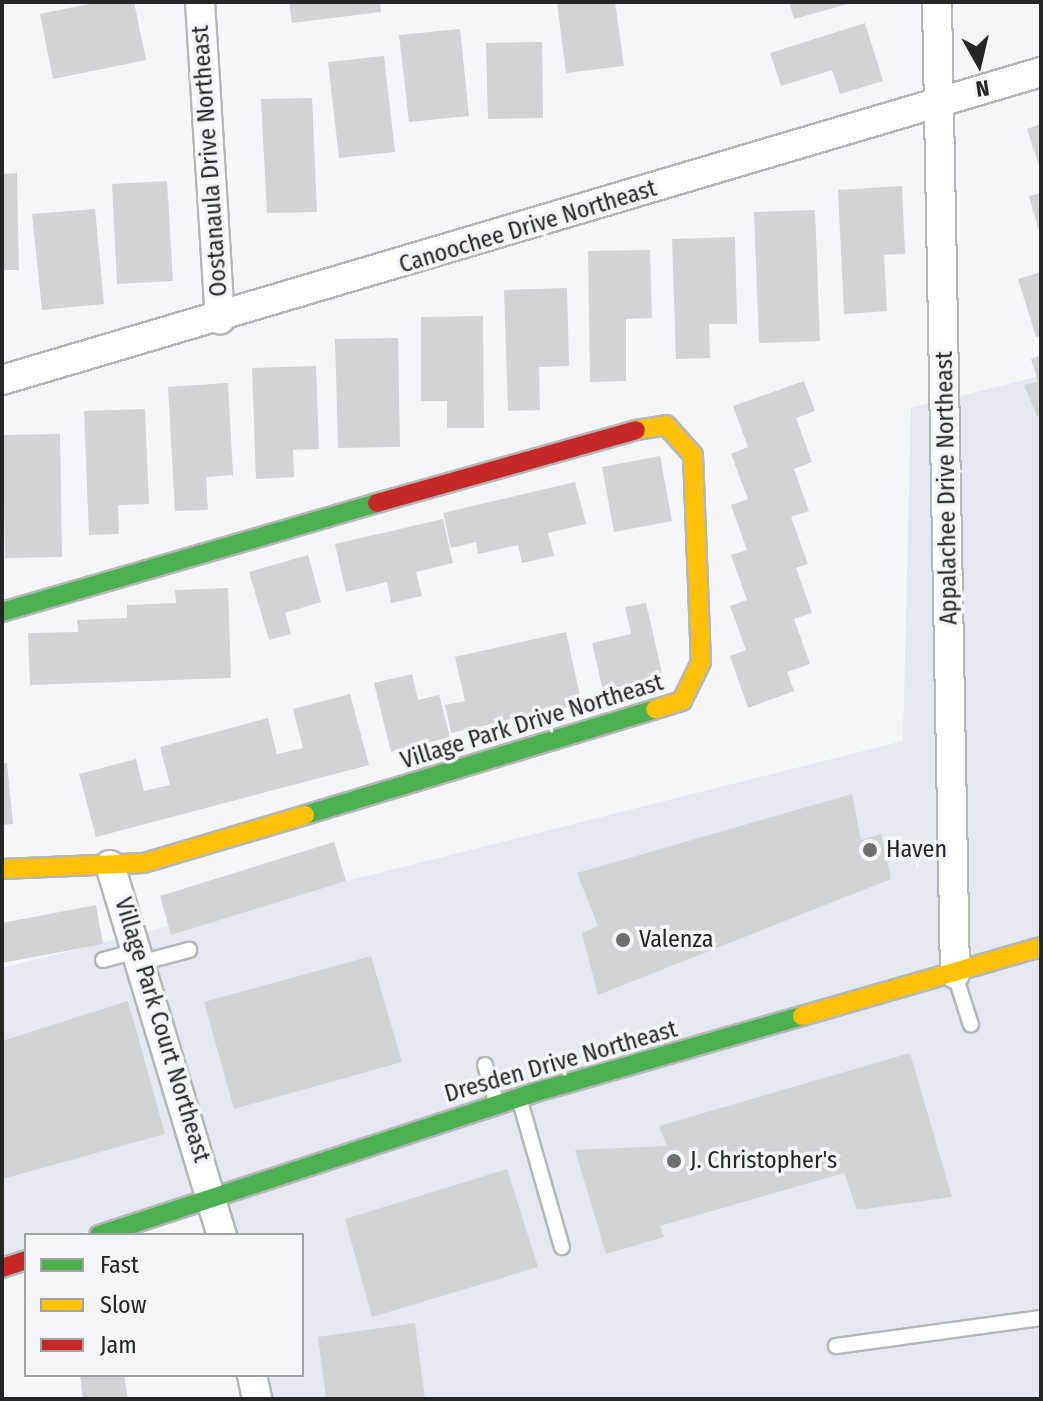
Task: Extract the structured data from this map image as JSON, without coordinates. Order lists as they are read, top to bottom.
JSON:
{
  "streets": {
    "street": [
      "Oostanaula Drive Northeast",
      "Canoochee Drive Northeast",
      "Appalachee Drive Northeast",
      "Village Park Drive Northeast",
      "Village Park Court Northeast",
      "Dresden Drive Northeast"
    ]
  },
  "crossings": [
    ["Oostanaula Drive Northeast", "Canoochee Drive Northeast"],
    ["Canoochee Drive Northeast", "Appalachee Drive Northeast"],
    ["Appalachee Drive Northeast", "Dresden Drive Northeast"],
    ["Village Park Drive Northeast", "Village Park Court Northeast"],
    ["Village Park Court Northeast", "Dresden Drive Northeast"]
  ],
  "places": ["Haven", "Valenza", "J. Christopher's"],
  "legend": ["Fast", "Slow", "Jam"],
  "north": "bottom"
}
